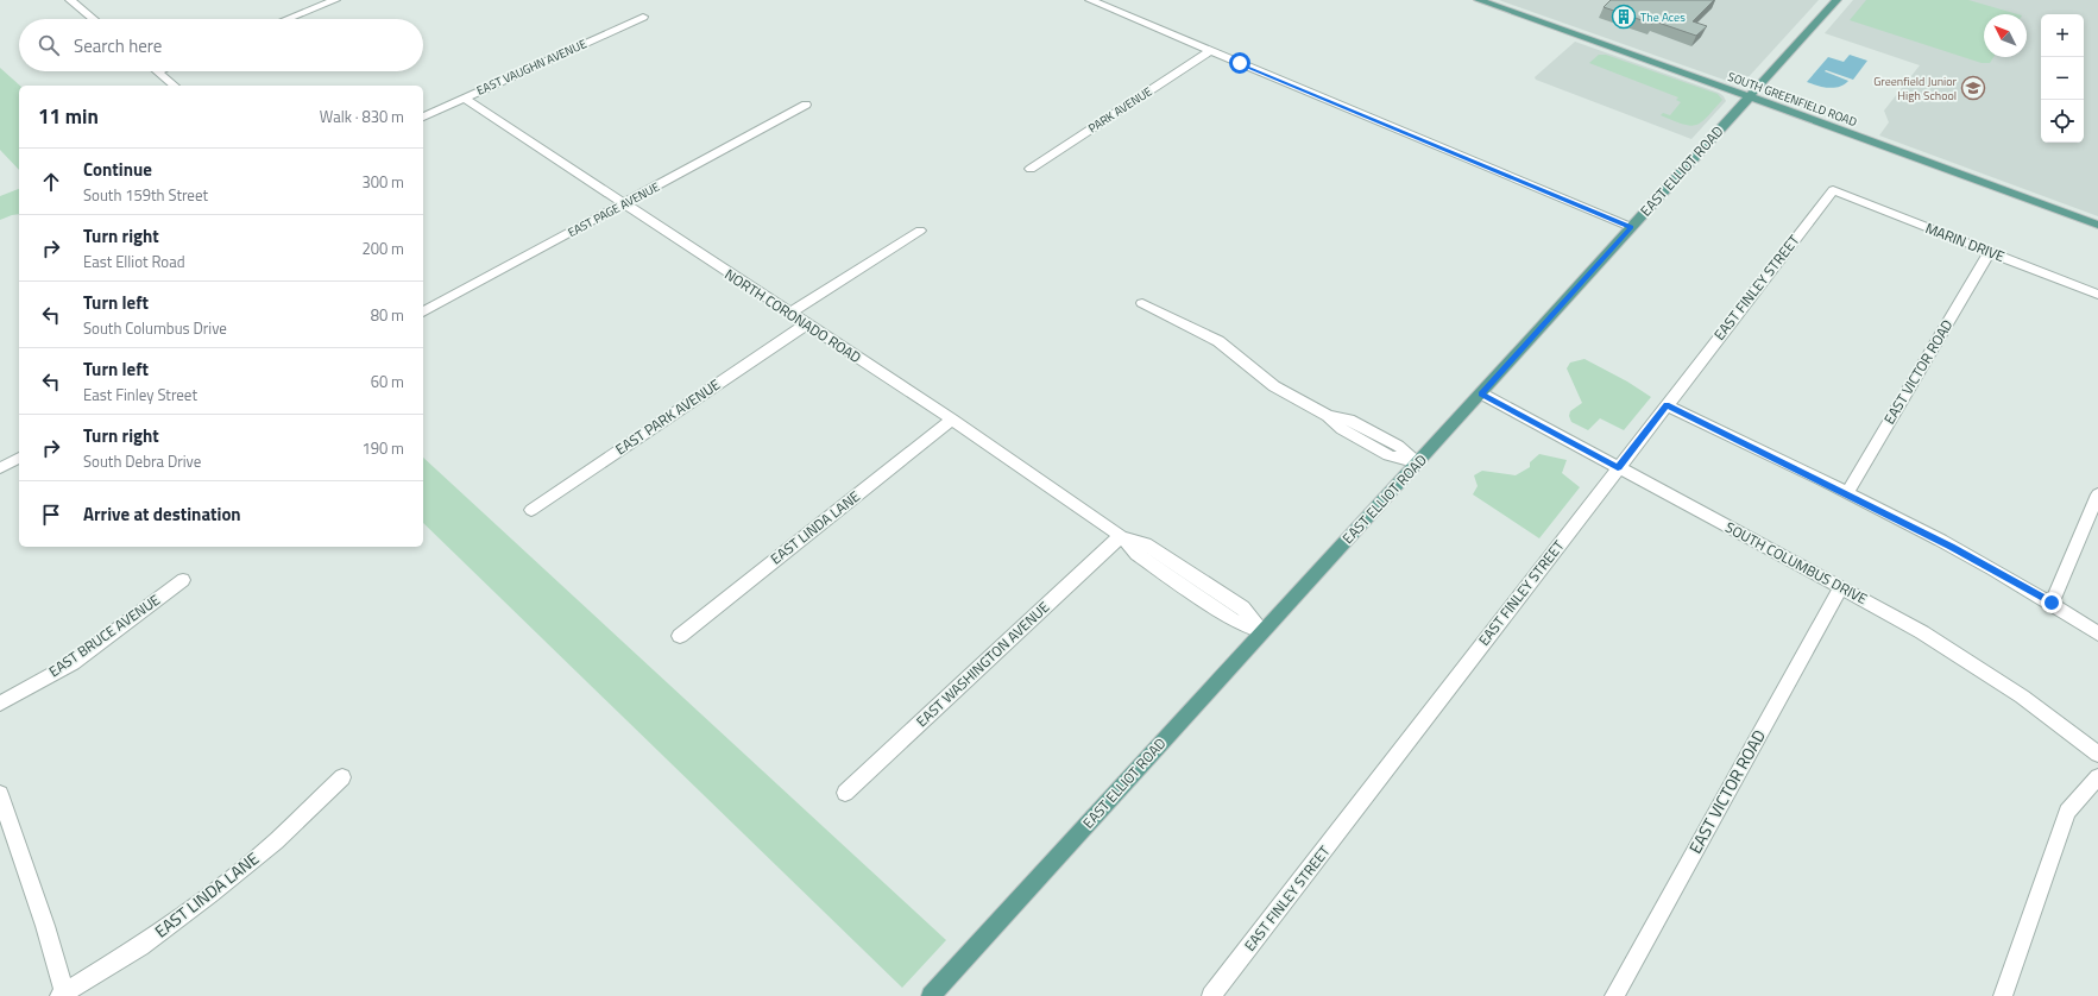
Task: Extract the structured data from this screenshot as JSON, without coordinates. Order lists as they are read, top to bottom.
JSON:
{
  "streets": {
    "main road": ["SOUTH GREENFIELD ROAD", "EAST ELLIOT ROAD"],
    "street": [
      "EAST VAUGHN AVENUE",
      "PARK AVENUE",
      "EAST PAGE AVENUE",
      "MARIN DRIVE",
      "EAST FINLEY STREET",
      "NORTH CORONADO ROAD",
      "EAST VICTOR ROAD",
      "EAST PARK AVENUE",
      "EAST LINDA LANE",
      "SOUTH COLUMBUS DRIVE",
      "EAST BRUCE AVENUE",
      "EAST WASHINGTON AVENUE"
    ]
  },
  "crossings": [
    ["EAST VAUGHN AVENUE", "NORTH CORONADO ROAD"],
    ["SOUTH GREENFIELD ROAD", "EAST ELLIOT ROAD"],
    ["EAST ELLIOT ROAD", "NORTH CORONADO ROAD"],
    ["EAST ELLIOT ROAD", "SOUTH COLUMBUS DRIVE"],
    ["EAST PAGE AVENUE", "NORTH CORONADO ROAD"],
    ["MARIN DRIVE", "EAST FINLEY STREET"],
    ["MARIN DRIVE", "EAST VICTOR ROAD"],
    ["EAST FINLEY STREET", "SOUTH COLUMBUS DRIVE"],
    ["NORTH CORONADO ROAD", "EAST PARK AVENUE"],
    ["NORTH CORONADO ROAD", "EAST LINDA LANE"],
    ["NORTH CORONADO ROAD", "EAST WASHINGTON AVENUE"],
    ["EAST VICTOR ROAD", "SOUTH COLUMBUS DRIVE"]
  ],
  "places": {
    "building": ["The Aces"],
    "school or university": ["Greenfield Junior High School"]
  },
  "north": "top left",
  "page": {
    "map_buttons": ["+", "−"],
    "search": "Search here",
    "heading": ["11 min", "Walk · 830 m"],
    "list": [
      ["Continue", "South 159th Street", "300 m"],
      ["Turn right", "East Elliot Road", "200 m"],
      ["Turn left", "South Columbus Drive", "80 m"],
      ["Turn left", "East Finley Street", "60 m"],
      ["Turn right", "South Debra Drive", "190 m"],
      "Arrive at destination"
    ]
  }
}
